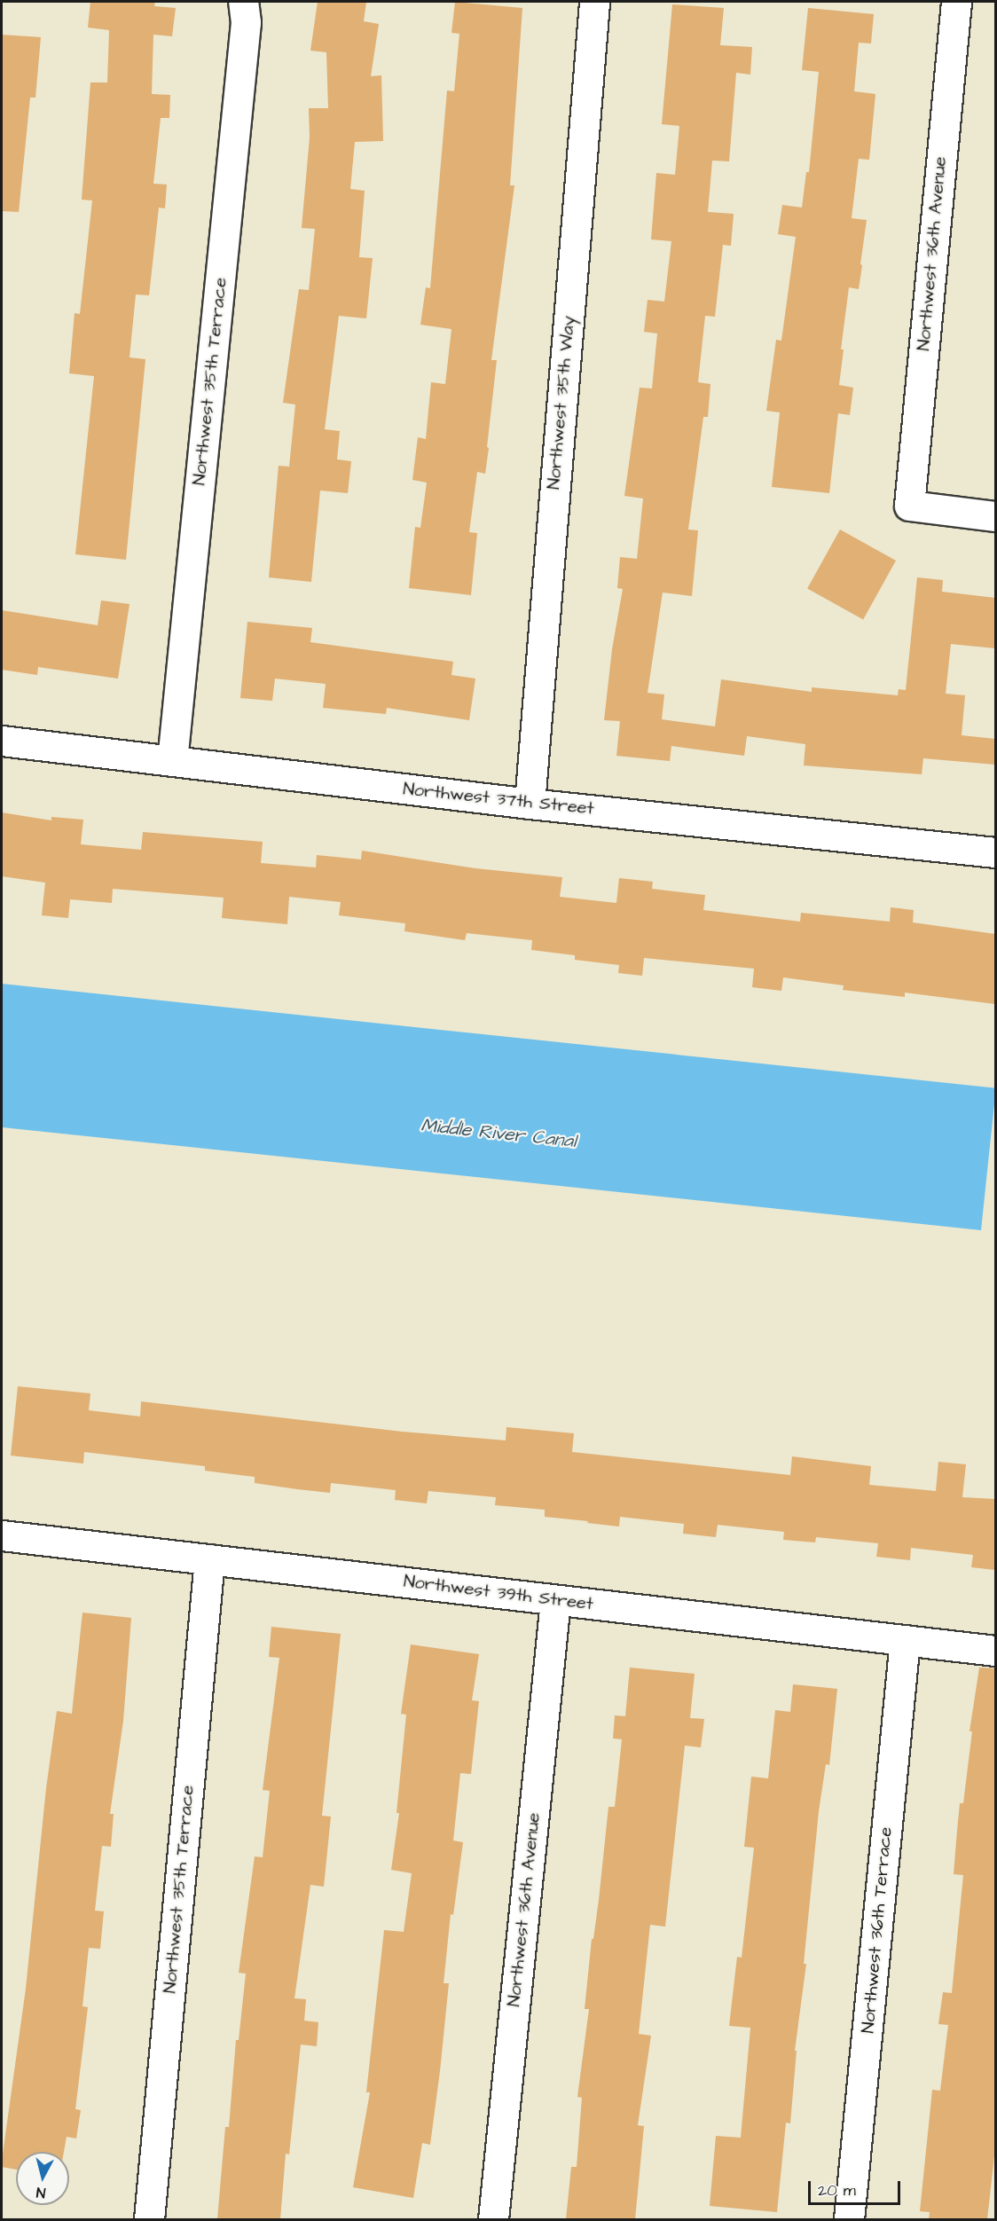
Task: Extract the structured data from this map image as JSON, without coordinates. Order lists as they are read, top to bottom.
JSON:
{
  "streets": {
    "street": [
      "Northwest 36th Avenue",
      "Northwest 35th Terrace",
      "Northwest 35th Way",
      "Northwest 37th Street",
      "Northwest 39th Street",
      "Northwest 36th Terrace"
    ]
  },
  "crossings": [
    ["Northwest 36th Avenue", "Northwest 39th Street"],
    ["Northwest 35th Terrace", "Northwest 37th Street"],
    ["Northwest 35th Terrace", "Northwest 39th Street"],
    ["Northwest 35th Way", "Northwest 37th Street"],
    ["Northwest 39th Street", "Northwest 36th Terrace"]
  ],
  "water": ["Middle River Canal"],
  "scale_bar": "20 m",
  "north": "bottom"
}
